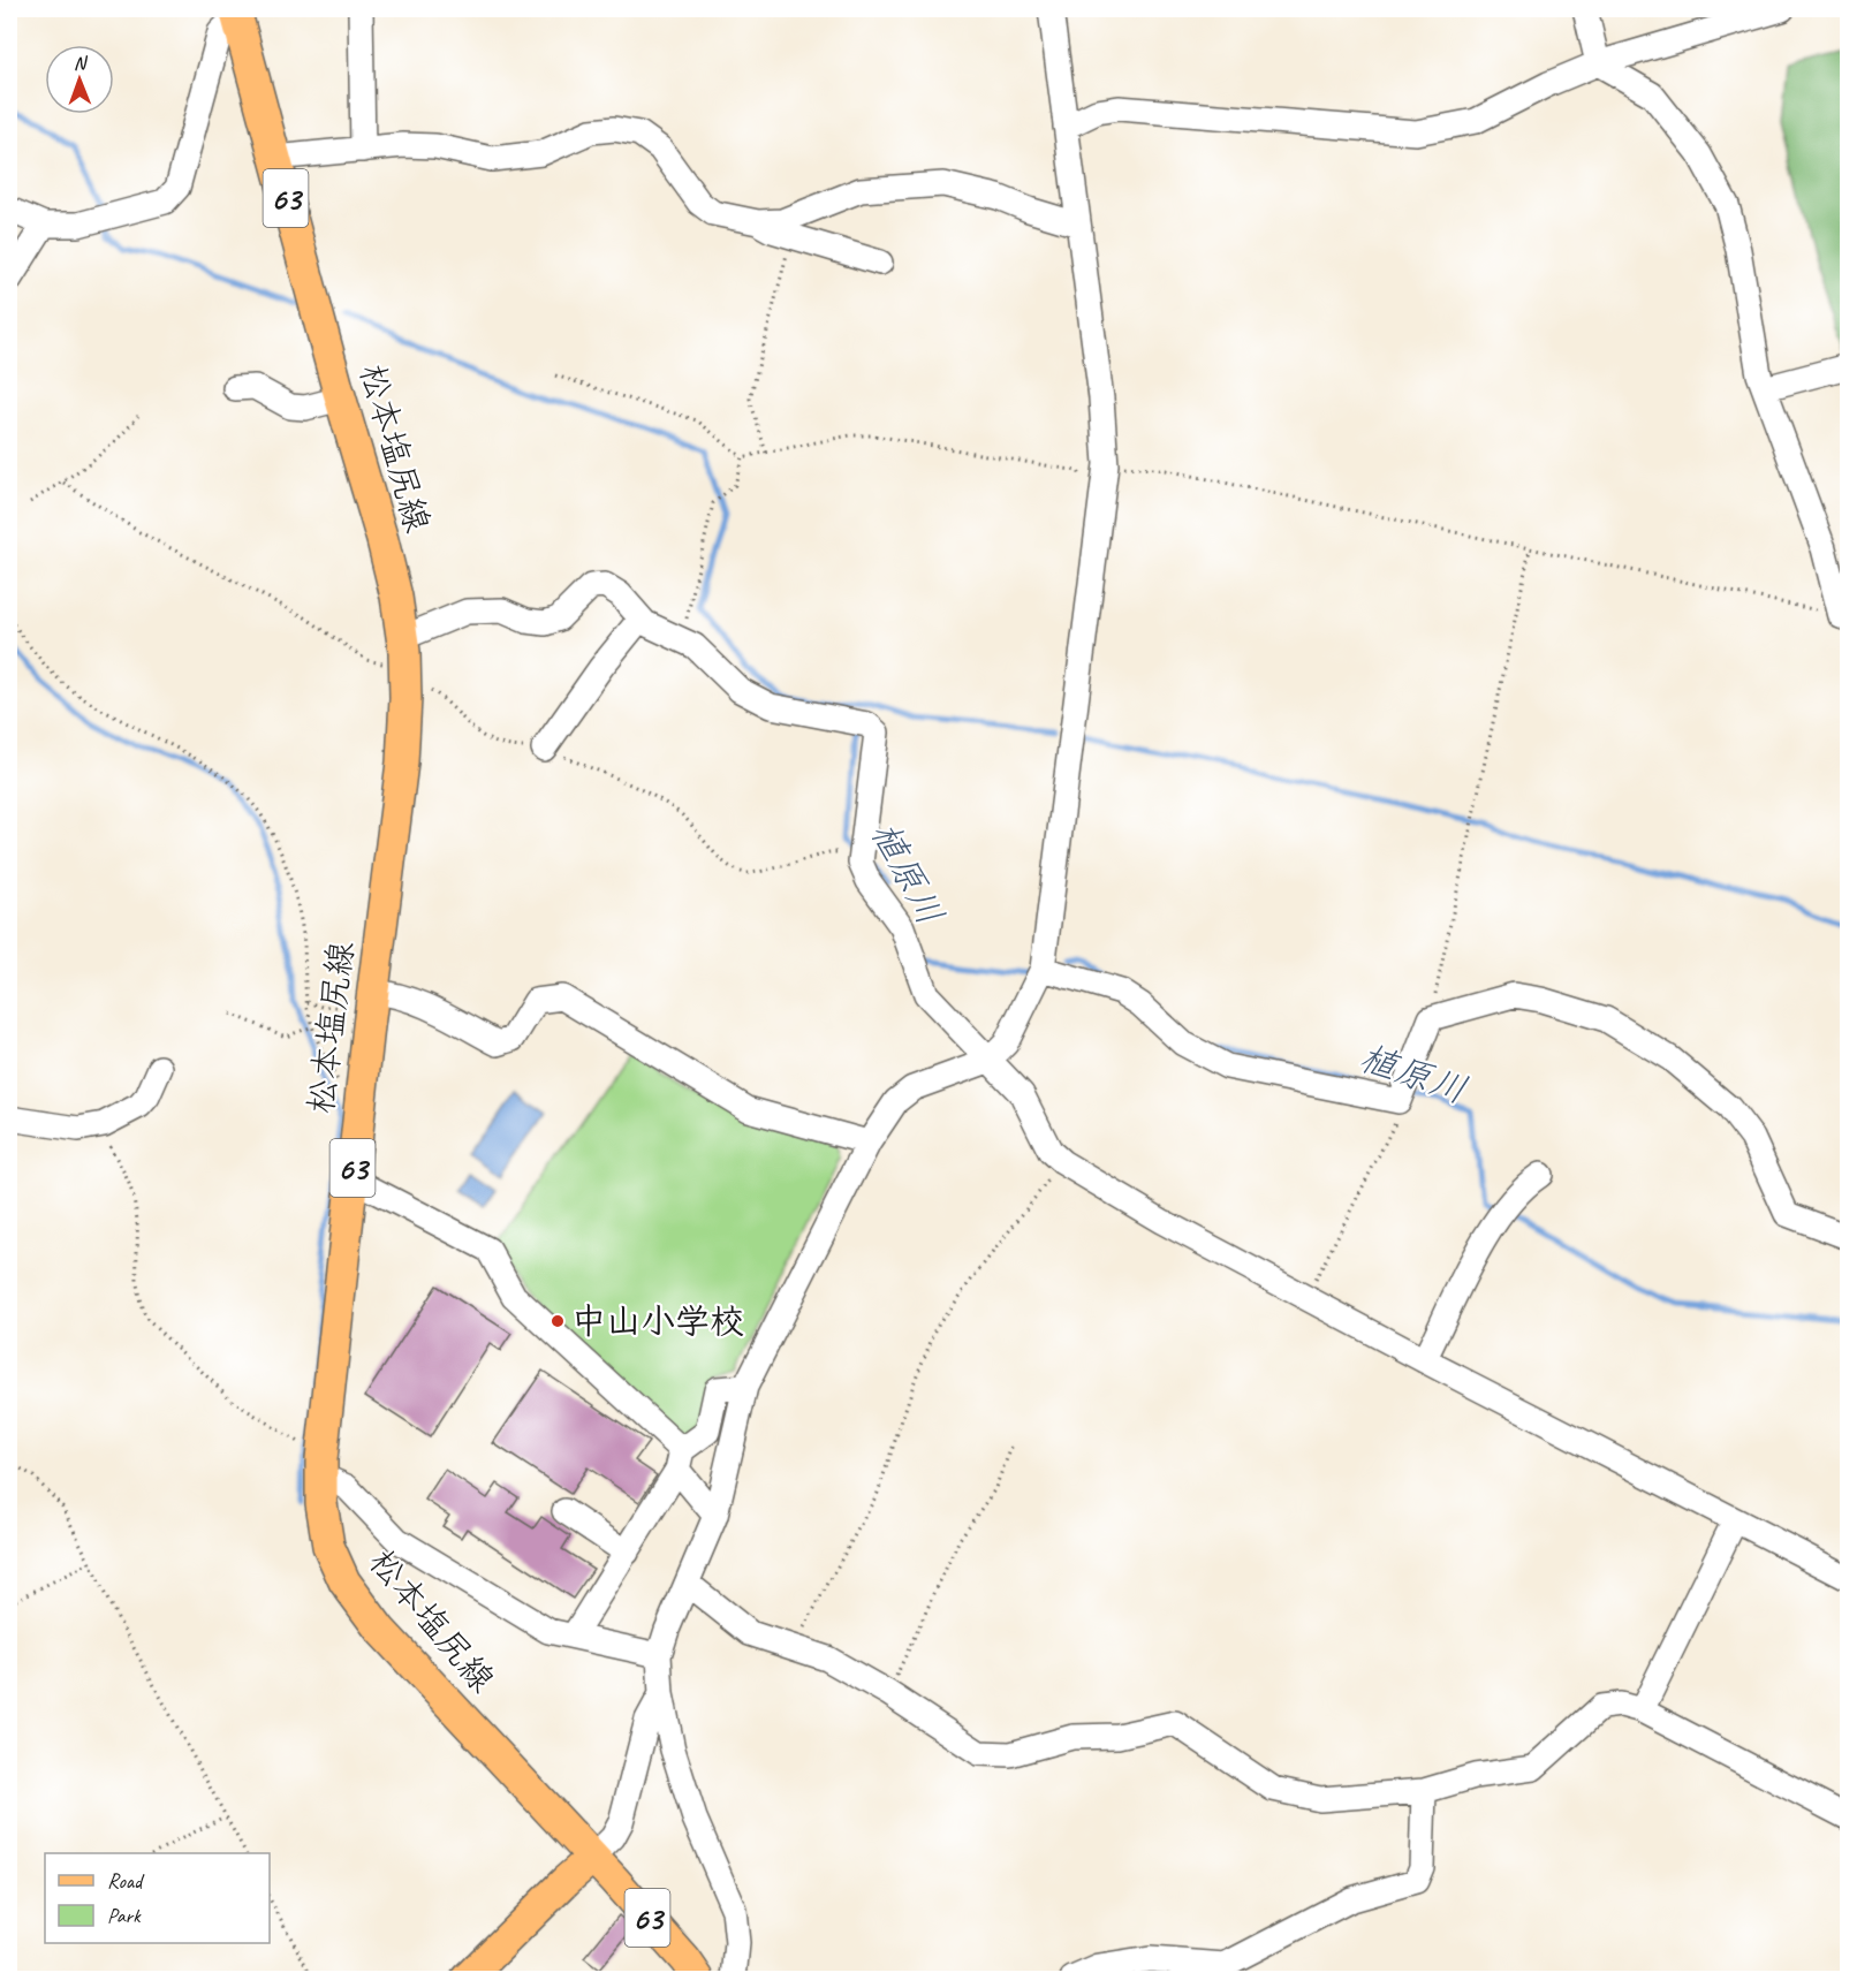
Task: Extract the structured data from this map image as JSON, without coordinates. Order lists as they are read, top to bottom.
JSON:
{
  "streets": {
    "main road": ["63", "松本塩尻線"]
  },
  "water": ["植原川"],
  "places": ["中山小学校"],
  "legend": ["Road", "Park"],
  "north": "top"
}
